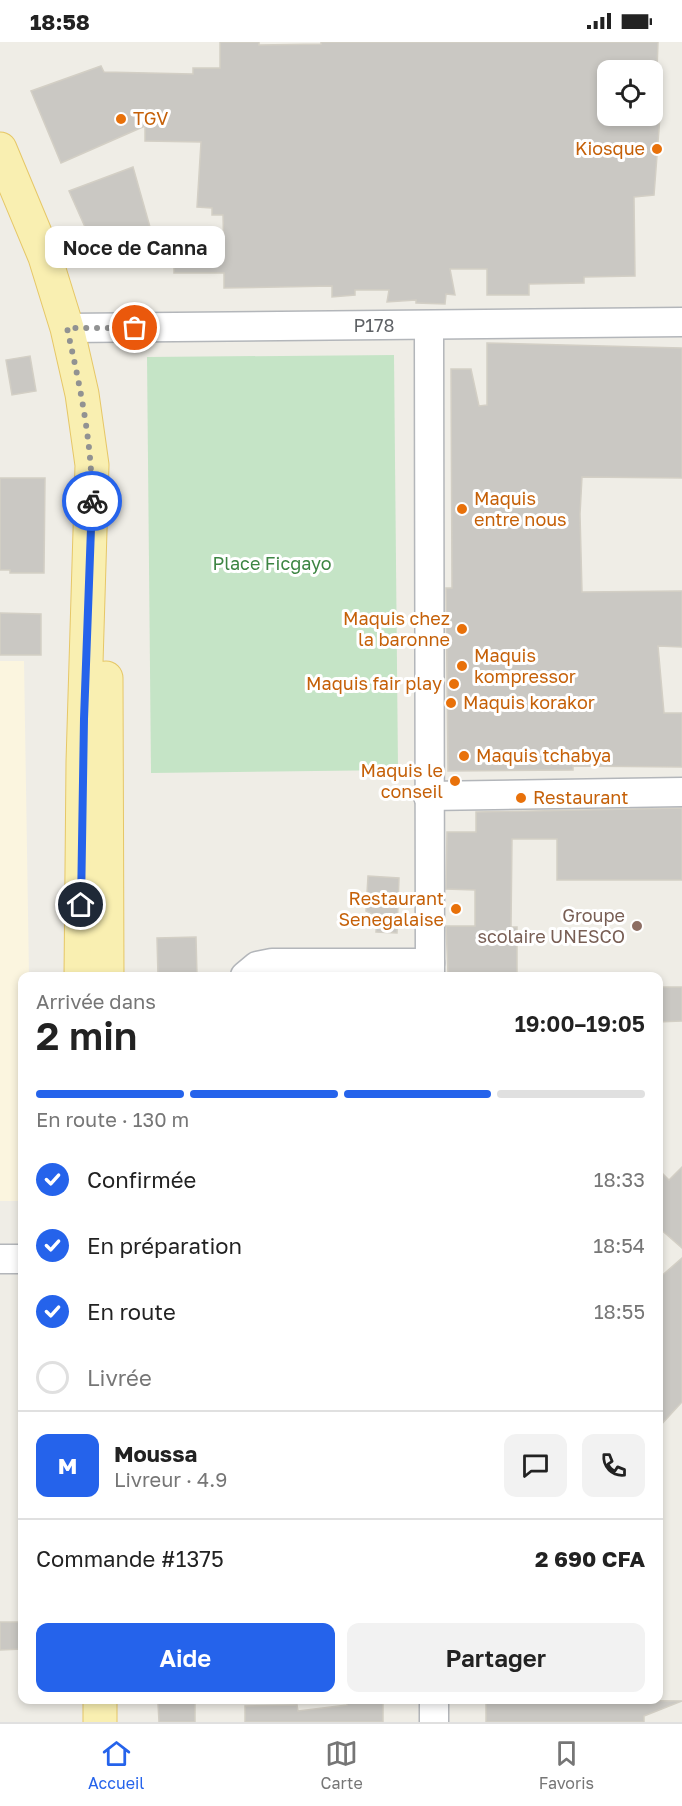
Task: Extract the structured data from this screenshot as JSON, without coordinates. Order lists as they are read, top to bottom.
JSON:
{
  "streets": {
    "street": ["P178"]
  },
  "parks": ["Place Ficgayo"],
  "places": [
    "TGV",
    "Kiosque",
    "Noce de Canna",
    "Maquis entre nous",
    "Maquis chez la baronne",
    "Maquis kompressor",
    "Maquis fair play",
    "Maquis korakor",
    "Maquis tchabya",
    "Maquis le conseil",
    "Restaurant",
    "Restaurant Senegalaise",
    "Groupe scolaire UNESCO"
  ],
  "page": {
    "status": "18:58",
    "bubble": "Noce de Canna",
    "heading": ["2 min", "Arrivée dans", "19:00–19:05"],
    "panel": [
      "Moussa",
      "Livreur · 4.9",
      "Commande #1375",
      "2 690 CFA"
    ],
    "bar": "En route · 130 m",
    "list": [
      ["Confirmée", "18:33"],
      ["En préparation", "18:54"],
      ["En route", "18:55"],
      "Livrée"
    ],
    "round": "M",
    "buttons": ["Aide", "Partager"],
    "tabs": ["Accueil", "Carte", "Favoris"]
  }
}
